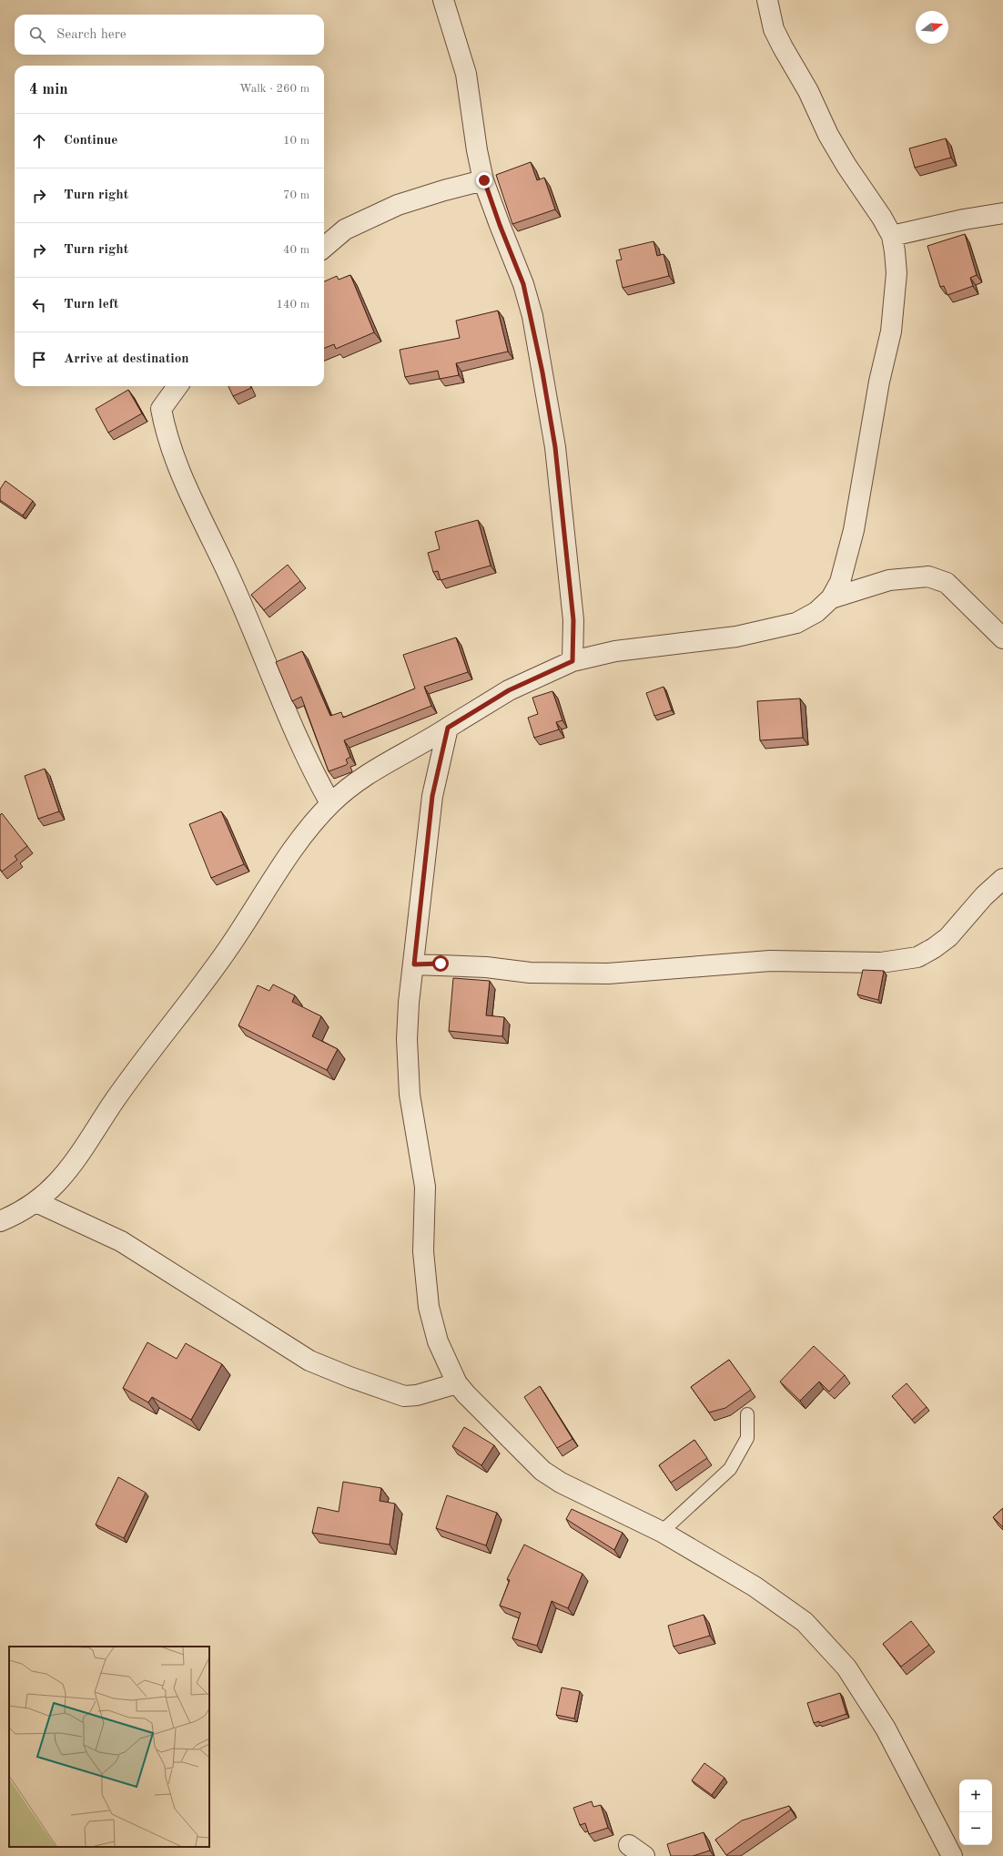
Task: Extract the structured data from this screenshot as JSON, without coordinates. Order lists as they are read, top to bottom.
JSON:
{
  "north": "right",
  "page": {
    "search": "Search here",
    "heading": ["4 min", "Walk · 260 m"],
    "list": [
      ["Continue", "10 m"],
      ["Turn right", "70 m"],
      ["Turn right", "40 m"],
      ["Turn left", "140 m"],
      "Arrive at destination"
    ],
    "map_buttons": ["+", "−"]
  }
}
